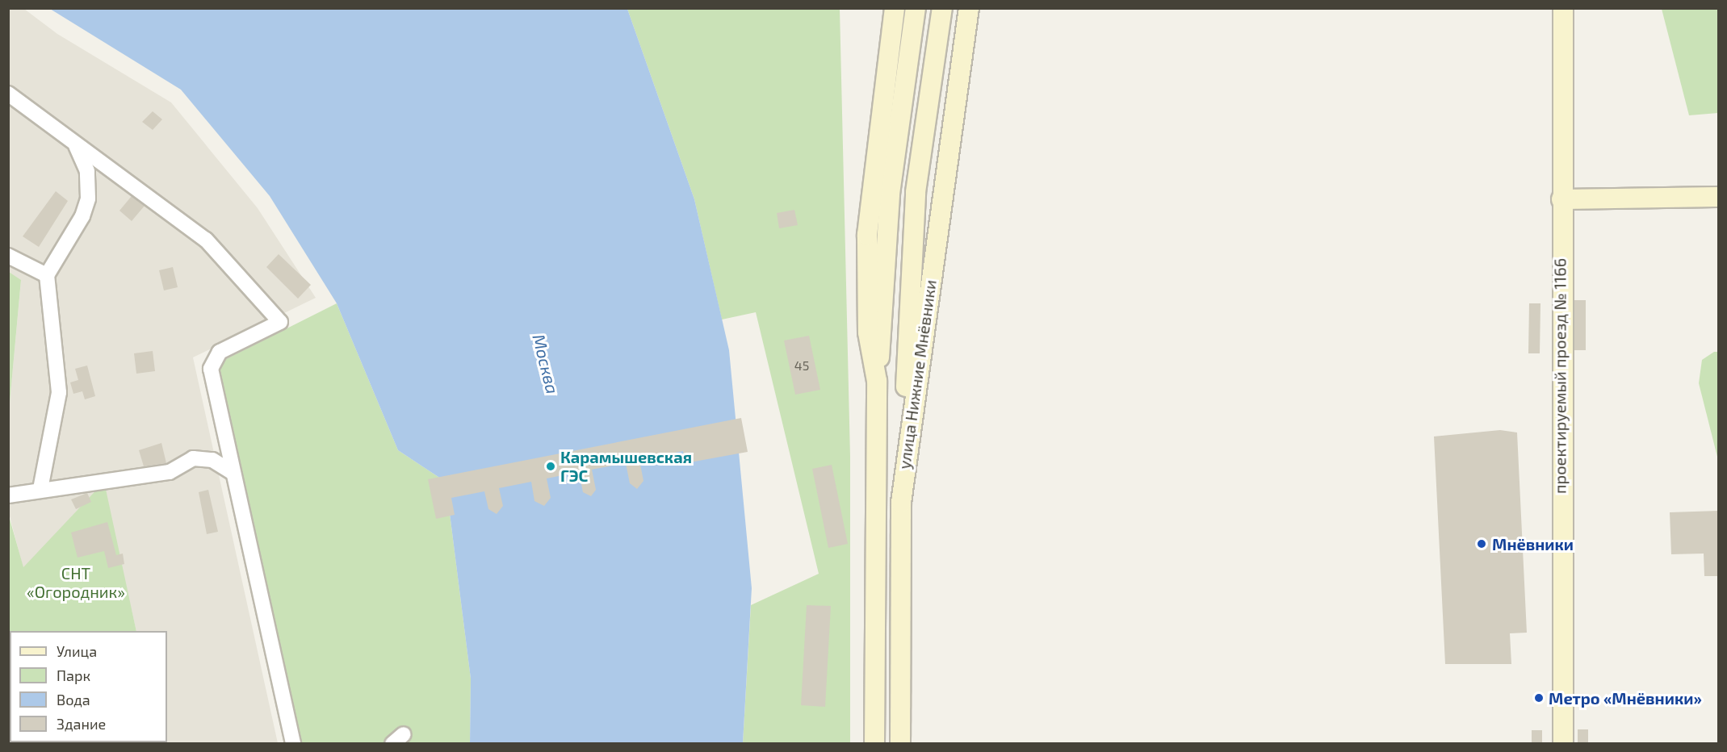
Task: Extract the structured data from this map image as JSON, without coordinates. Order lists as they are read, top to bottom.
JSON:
{
  "streets": {
    "main road": ["улица Нижние Мнёвники", "проектируемый проезд № 1166"]
  },
  "water": ["Москва"],
  "parks": ["СНТ «Огородник»"],
  "places": ["Карамышевская ГЭС", "Мнёвники", "Метро «Мнёвники»"],
  "house_numbers": ["45"],
  "legend": [
    "Улица",
    "Парк",
    "Вода",
    "Здание"
  ]
}
